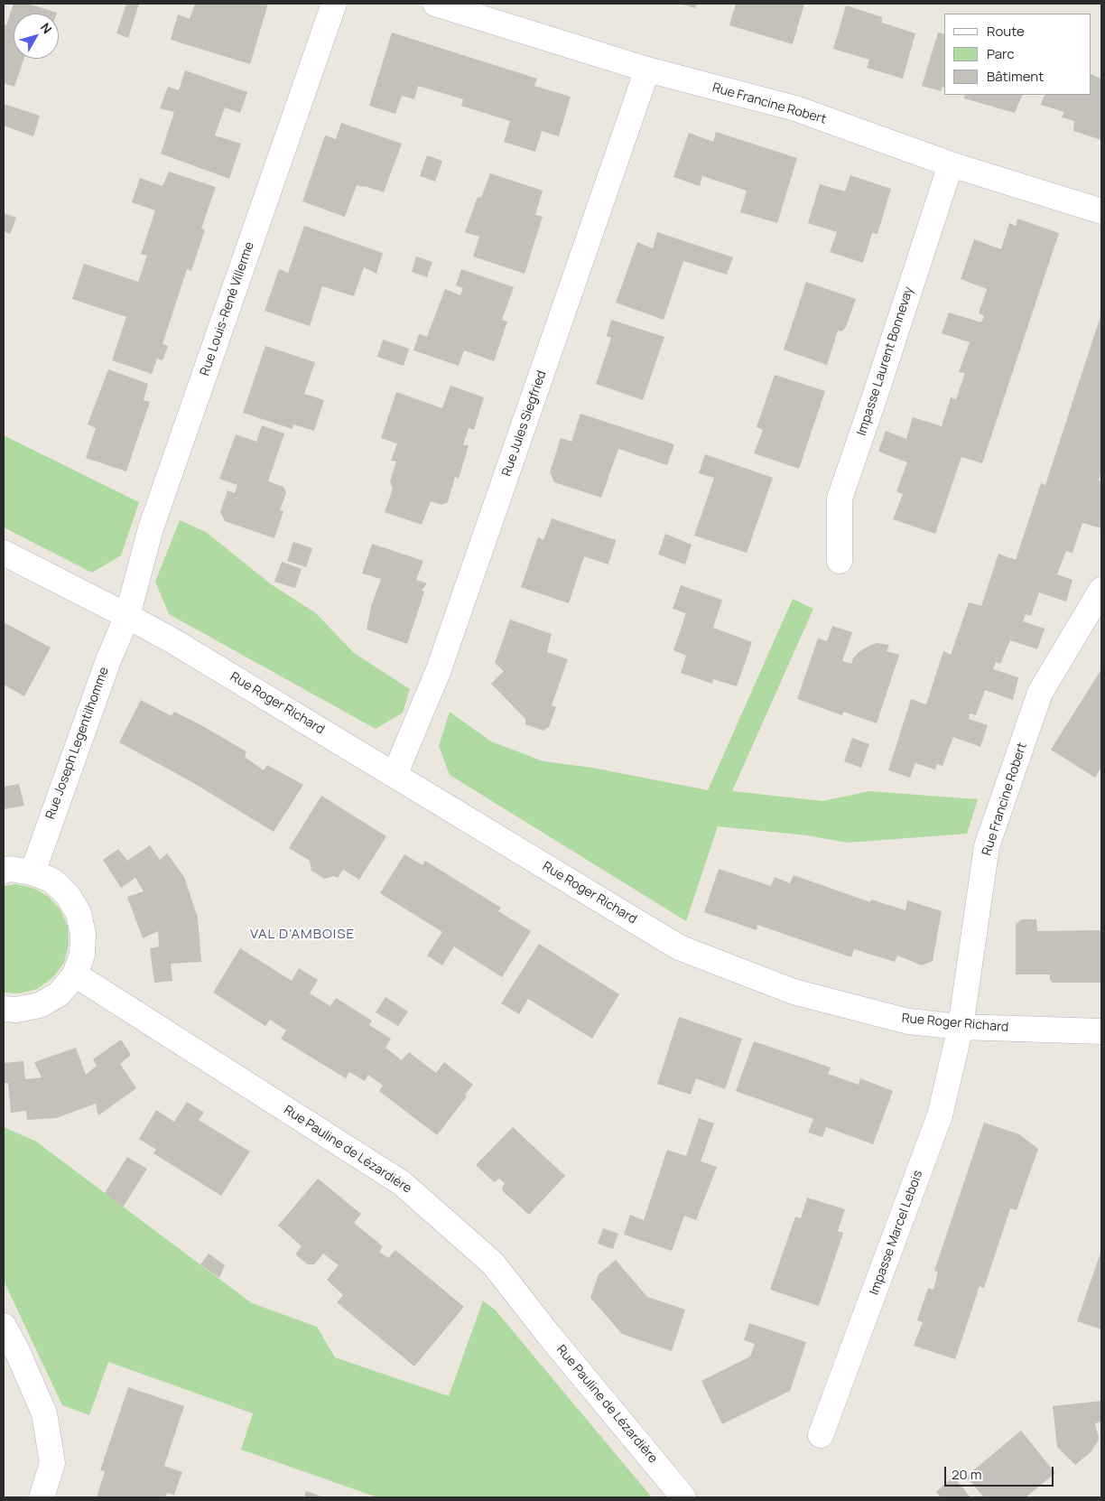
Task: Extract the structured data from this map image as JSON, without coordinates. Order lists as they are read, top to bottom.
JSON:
{
  "streets": {
    "street": [
      "Rue Francine Robert",
      "Rue Louis-René Villerme",
      "Impasse Laurent Bonnevay",
      "Rue Jules Siegfried",
      "Rue Roger Richard",
      "Rue Joseph Legentilhomme",
      "Rue Pauline de Lézardière",
      "Impasse Marcel Lebois"
    ]
  },
  "crossings": [
    ["Rue Francine Robert", "Impasse Laurent Bonnevay"],
    ["Rue Francine Robert", "Rue Jules Siegfried"],
    ["Rue Francine Robert", "Rue Roger Richard"],
    ["Rue Francine Robert", "Impasse Marcel Lebois"],
    ["Rue Louis-René Villerme", "Rue Roger Richard"],
    ["Rue Louis-René Villerme", "Rue Joseph Legentilhomme"],
    ["Rue Jules Siegfried", "Rue Roger Richard"],
    ["Rue Roger Richard", "Rue Joseph Legentilhomme"],
    ["Rue Roger Richard", "Impasse Marcel Lebois"]
  ],
  "districts": ["VAL D'AMBOISE"],
  "legend": ["Route", "Parc", "Bâtiment"],
  "scale_bar": "20 m",
  "north": "top right"
}
